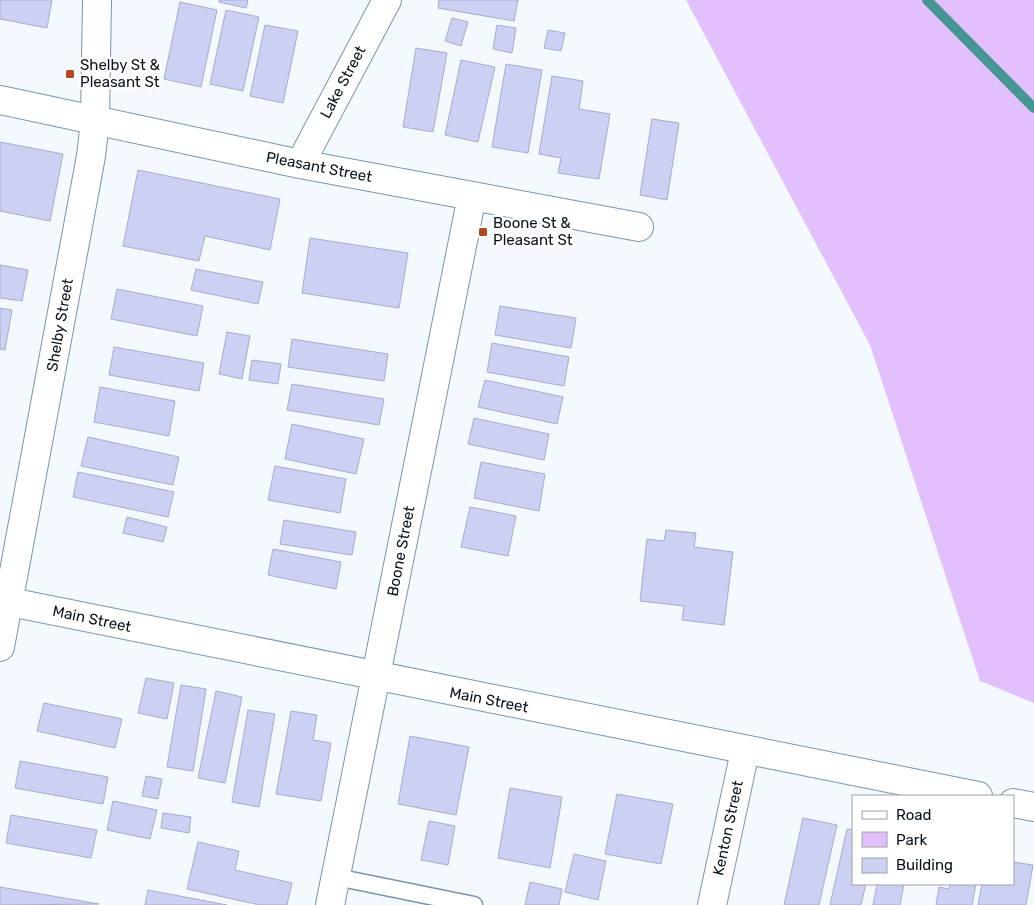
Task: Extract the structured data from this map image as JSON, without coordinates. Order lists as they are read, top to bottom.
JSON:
{
  "streets": {
    "street": [
      "Lake Street",
      "Pleasant Street",
      "Shelby Street",
      "Boone Street",
      "Main Street",
      "Kenton Street"
    ]
  },
  "crossings": [
    ["Lake Street", "Pleasant Street"],
    ["Pleasant Street", "Shelby Street"],
    ["Pleasant Street", "Boone Street"],
    ["Shelby Street", "Main Street"],
    ["Boone Street", "Main Street"],
    ["Main Street", "Kenton Street"]
  ],
  "places": {
    "transit": ["Shelby St & Pleasant St", "Boone St & Pleasant St"]
  },
  "legend": ["Road", "Park", "Building"]
}
